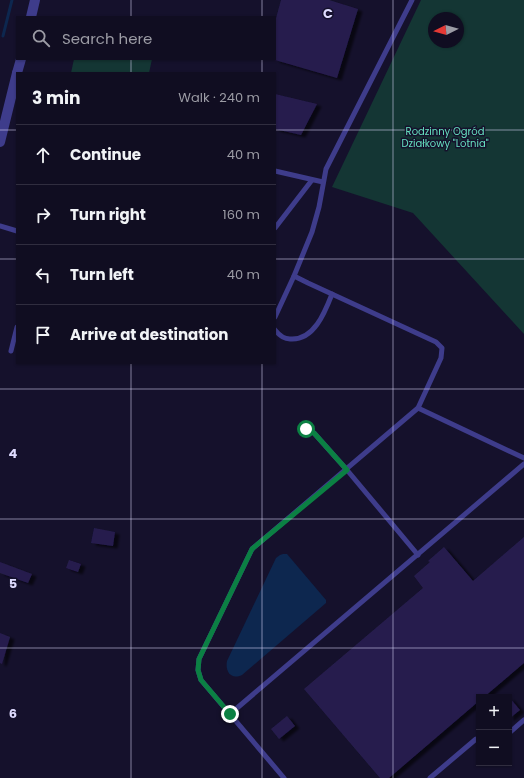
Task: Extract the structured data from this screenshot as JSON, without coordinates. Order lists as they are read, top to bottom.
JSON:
{
  "parks": ["Rodzinny Ogród Działkowy \"Lotnia\""],
  "north": "left",
  "page": {
    "search": "Search here",
    "heading": ["3 min", "Walk · 240 m"],
    "list": [
      ["Continue", "40 m"],
      ["Turn right", "160 m"],
      ["Turn left", "40 m"],
      "Arrive at destination"
    ],
    "map_buttons": ["+", "−"]
  },
  "grid": {
    "columns": ["C"],
    "rows": ["4", "5", "6"]
  }
}
